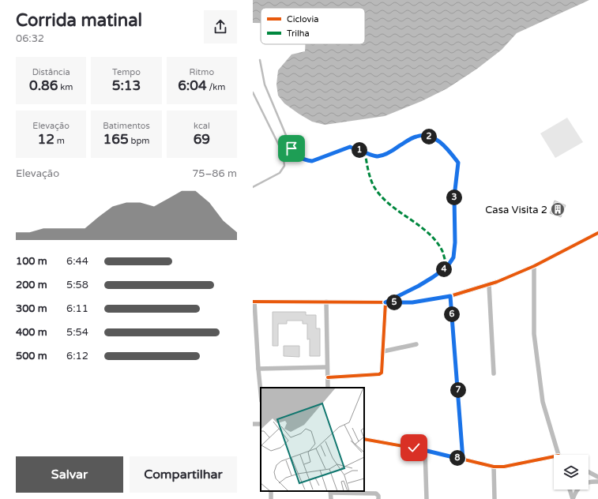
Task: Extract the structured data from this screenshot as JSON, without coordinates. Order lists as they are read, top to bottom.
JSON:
{
  "places": {
    "building": ["Casa Visita 2"]
  },
  "legend": ["Ciclovia", "Trilha"],
  "page": {
    "heading": ["Corrida matinal", "06:32"],
    "stats": [
      ["Distância", "0.86 km"],
      ["Tempo", "5:13"],
      ["Ritmo", "6:04 /km"],
      ["Elevação", "12 m"],
      ["Batimentos", "165 bpm"],
      ["kcal", "69"]
    ],
    "pins": [
      "2",
      "1",
      "3",
      "4",
      "5",
      "6",
      "7",
      "8"
    ],
    "chart": ["Elevação", "75–86 m"],
    "list": [
      {
        "name": "100 m",
        "note": "6:44"
      },
      {
        "name": "200 m",
        "note": "5:58"
      },
      {
        "name": "300 m",
        "note": "6:11"
      },
      {
        "name": "400 m",
        "note": "5:54"
      },
      {
        "name": "500 m",
        "note": "6:12"
      }
    ],
    "buttons": ["Salvar", "Compartilhar"]
  }
}
